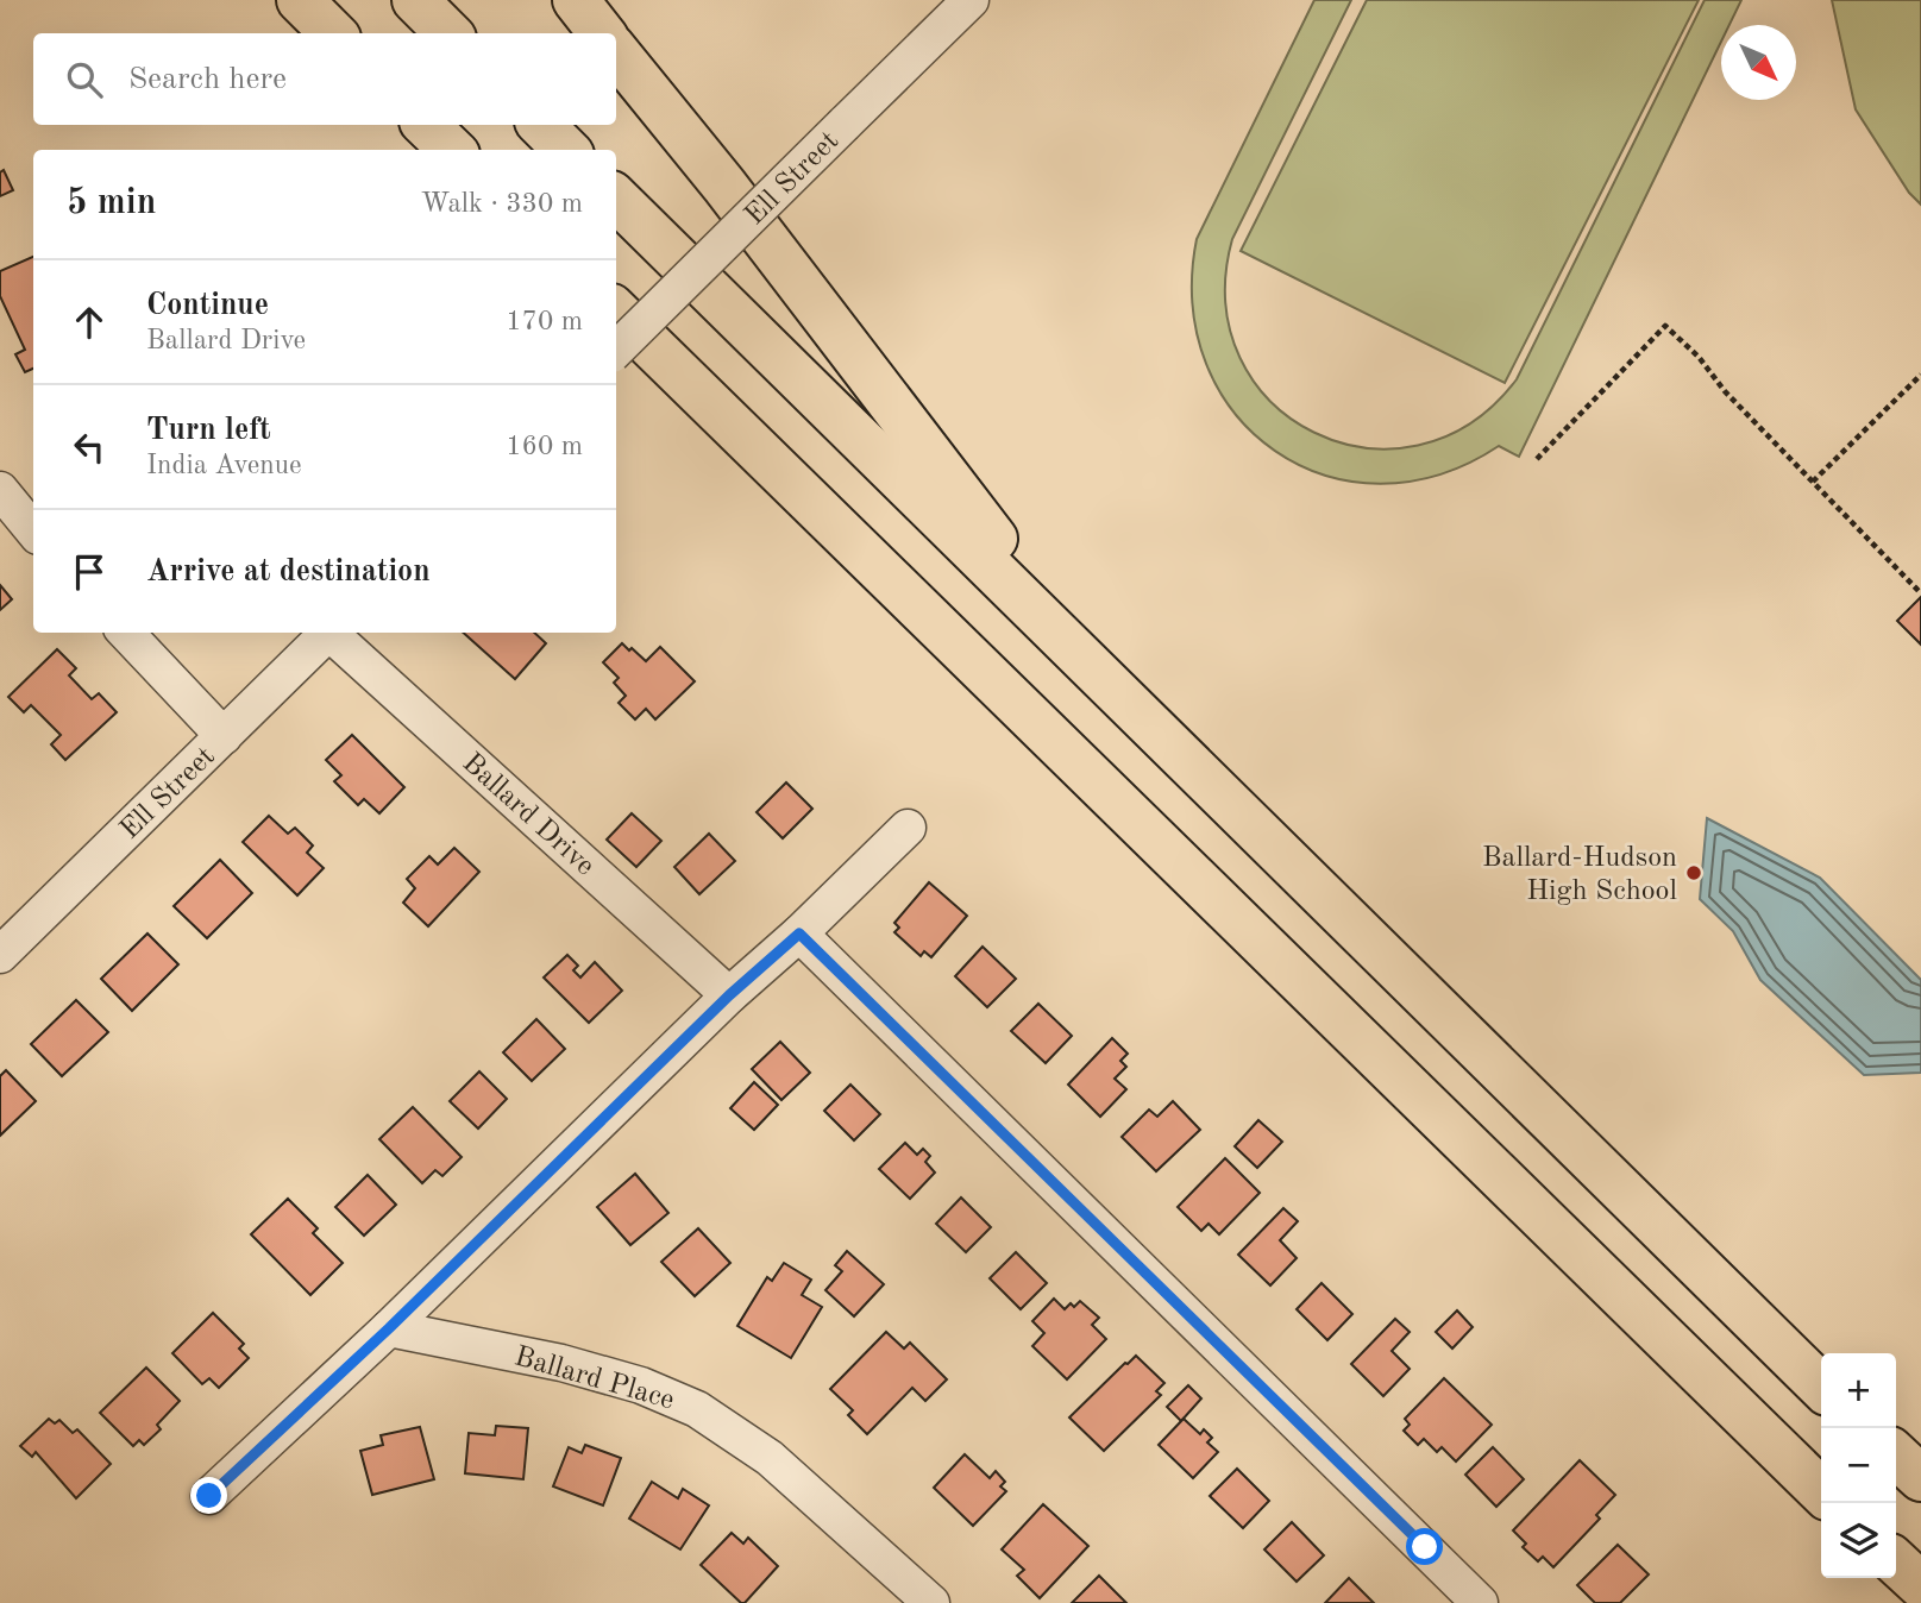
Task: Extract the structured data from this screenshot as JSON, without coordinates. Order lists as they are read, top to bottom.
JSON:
{
  "streets": {
    "street": ["Ell Street", "Ballard Drive", "Ballard Place"]
  },
  "places": ["Ballard-Hudson High School"],
  "north": "bottom right",
  "page": {
    "search": "Search here",
    "heading": ["5 min", "Walk · 330 m"],
    "list": [
      ["Continue", "Ballard Drive", "170 m"],
      ["Turn left", "India Avenue", "160 m"],
      "Arrive at destination"
    ],
    "map_buttons": ["+", "−"]
  }
}
